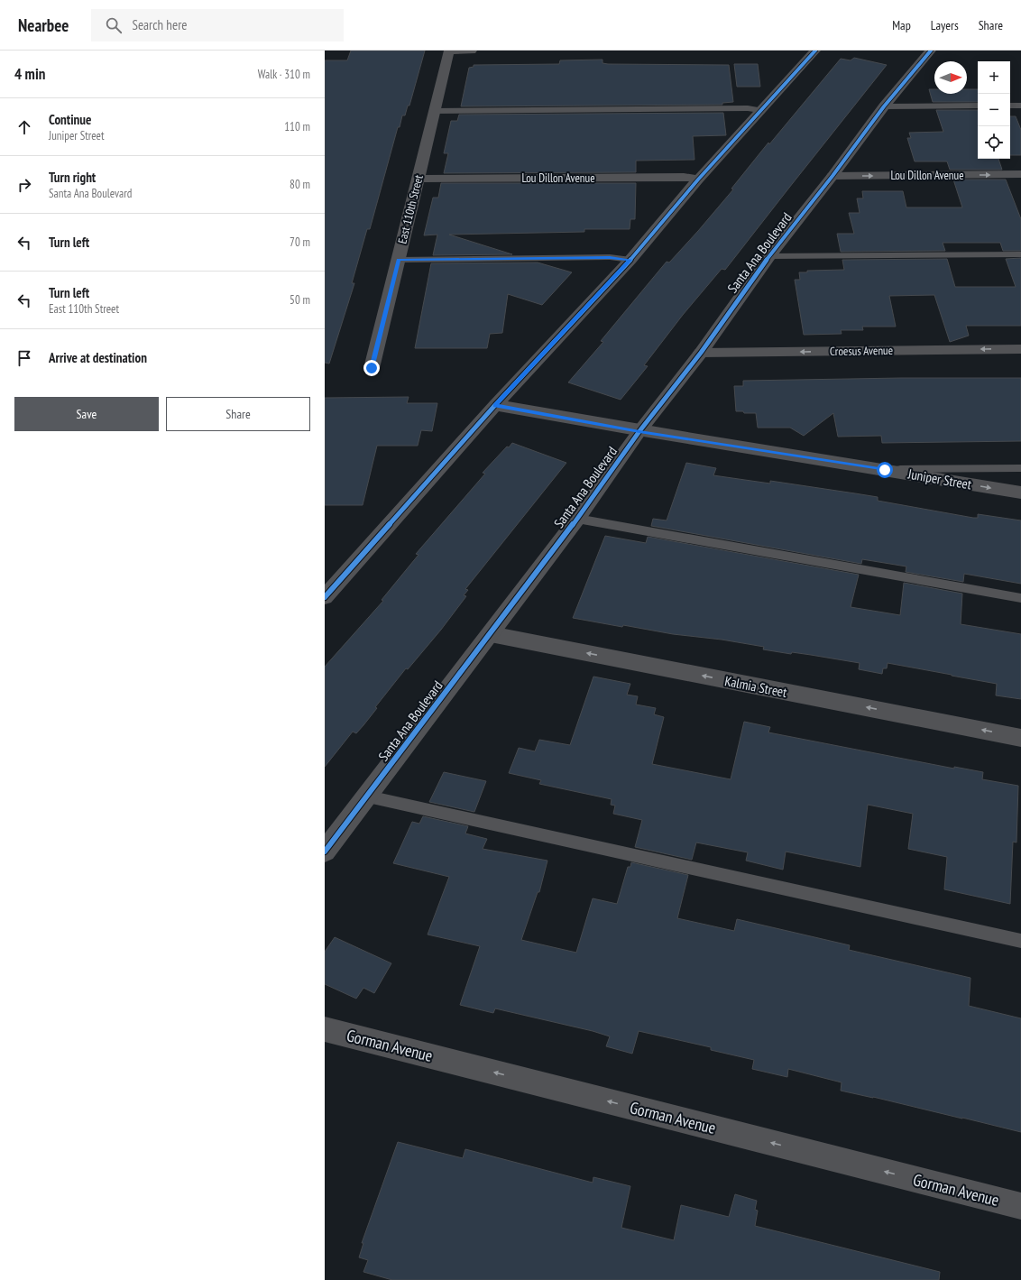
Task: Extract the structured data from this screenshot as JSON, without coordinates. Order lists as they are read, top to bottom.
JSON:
{
  "streets": {
    "street": [
      "Lou Dillon Avenue",
      "East 110th Street",
      "Santa Ana Boulevard",
      "Croesus Avenue",
      "Juniper Street",
      "Kalmia Street",
      "Gorman Avenue"
    ]
  },
  "crossings": [
    ["Lou Dillon Avenue", "East 110th Street"],
    ["Lou Dillon Avenue", "Santa Ana Boulevard"],
    ["Santa Ana Boulevard", "Croesus Avenue"],
    ["Santa Ana Boulevard", "Juniper Street"],
    ["Santa Ana Boulevard", "Kalmia Street"]
  ],
  "one_way": [
    "Lou Dillon Avenue",
    "Croesus Avenue",
    "Kalmia Street",
    "Gorman Avenue"
  ],
  "north": "right",
  "page": {
    "header": "Nearbee",
    "search": "Search here",
    "nav": ["Map", "Layers", "Share"],
    "heading": ["4 min", "Walk · 310 m"],
    "map_buttons": ["+", "−"],
    "list": [
      ["Continue", "Juniper Street", "110 m"],
      ["Turn right", "Santa Ana Boulevard", "80 m"],
      ["Turn left", "70 m"],
      ["Turn left", "East 110th Street", "50 m"],
      "Arrive at destination"
    ],
    "buttons": ["Save", "Share"]
  }
}
